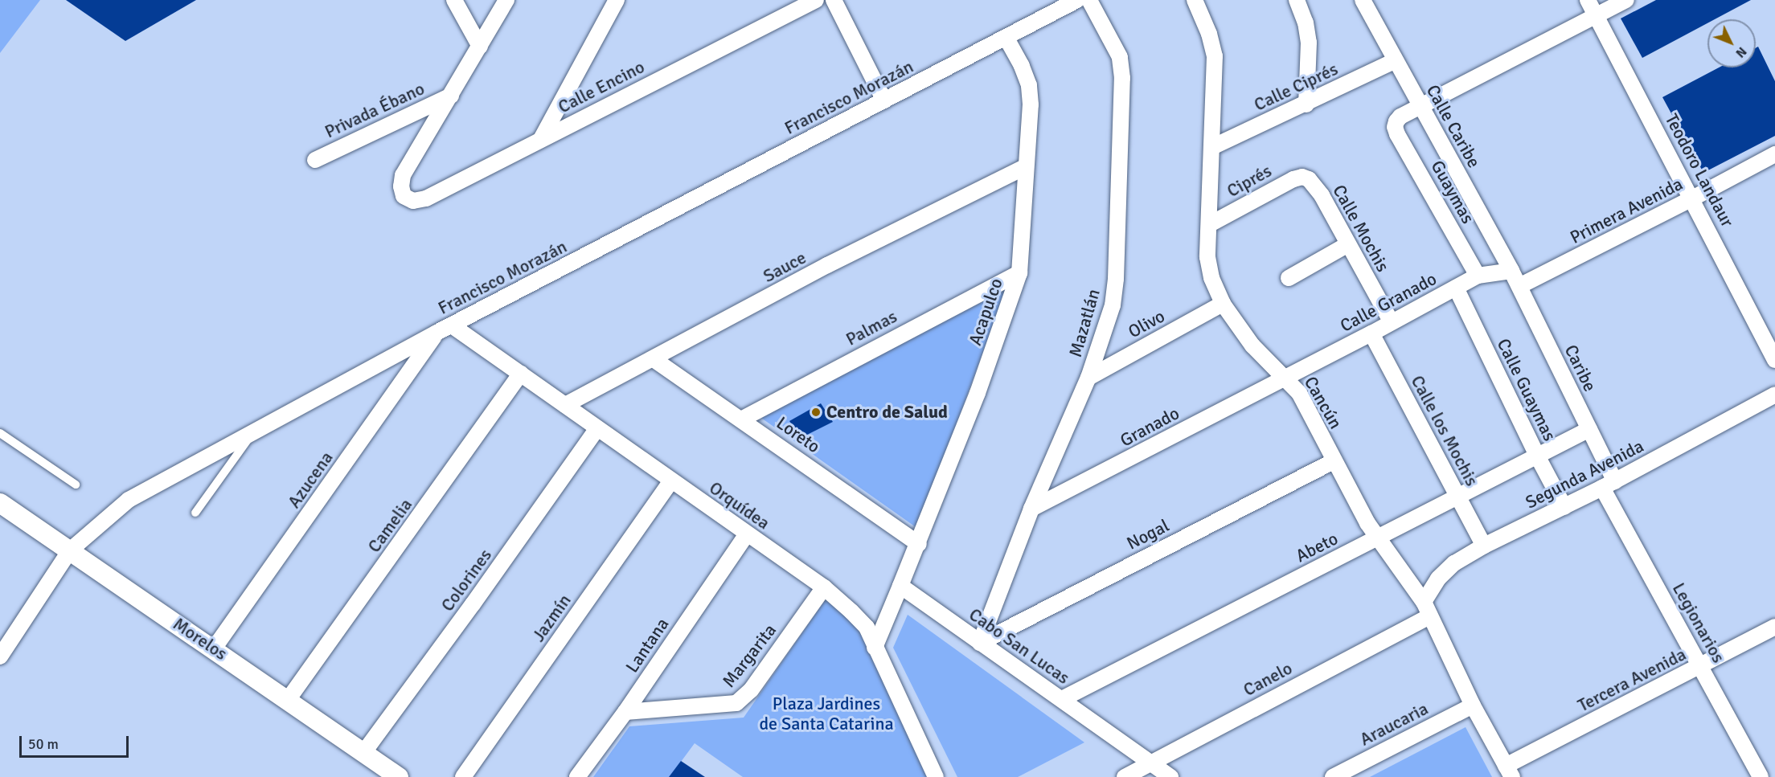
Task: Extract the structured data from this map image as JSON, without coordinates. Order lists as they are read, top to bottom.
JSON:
{
  "streets": {
    "street": [
      "Calle Encino",
      "Calle Ciprés",
      "Francisco Morazán",
      "Privada Ébano",
      "Calle Caribe",
      "Teodoro Landaur",
      "Ciprés",
      "Guaymas",
      "Primera Avenida",
      "Calle Mochis",
      "Sauce",
      "Calle Granado",
      "Acapulco",
      "Mazatlán",
      "Olivo",
      "Palmas",
      "Caribe",
      "Calle Guaymas",
      "Cancún",
      "Granado",
      "Calle los Mochis",
      "Loreto",
      "Segunda Avenida",
      "Azucena",
      "Orquídea",
      "Camelia",
      "Nogal",
      "Abeto",
      "Colorines",
      "Jazmín",
      "Legionarios",
      "Morelos",
      "Lantana",
      "Cabo San Lucas",
      "Margarita",
      "Canelo",
      "Tercera Avenida",
      "Araucaria"
    ]
  },
  "crossings": [
    ["Calle Encino", "Privada Ébano"],
    ["Calle Ciprés", "Calle Caribe"],
    ["Calle Ciprés", "Cancún"],
    ["Francisco Morazán", "Acapulco"],
    ["Francisco Morazán", "Azucena"],
    ["Francisco Morazán", "Orquídea"],
    ["Francisco Morazán", "Morelos"],
    ["Calle Caribe", "Guaymas"],
    ["Calle Caribe", "Calle Granado"],
    ["Calle Caribe", "Caribe"],
    ["Teodoro Landaur", "Primera Avenida"],
    ["Ciprés", "Calle Mochis"],
    ["Ciprés", "Cancún"],
    ["Guaymas", "Calle Granado"],
    ["Primera Avenida", "Caribe"],
    ["Calle Mochis", "Calle Granado"],
    ["Sauce", "Acapulco"],
    ["Sauce", "Loreto"],
    ["Sauce", "Orquídea"],
    ["Calle Granado", "Caribe"],
    ["Calle Granado", "Calle Guaymas"],
    ["Calle Granado", "Cancún"],
    ["Calle Granado", "Granado"],
    ["Calle Granado", "Calle los Mochis"],
    ["Acapulco", "Palmas"],
    ["Acapulco", "Loreto"],
    ["Acapulco", "Cabo San Lucas"],
    ["Mazatlán", "Olivo"],
    ["Mazatlán", "Granado"],
    ["Mazatlán", "Nogal"],
    ["Mazatlán", "Cabo San Lucas"],
    ["Olivo", "Cancún"],
    ["Palmas", "Loreto"],
    ["Caribe", "Segunda Avenida"],
    ["Caribe", "Abeto"],
    ["Caribe", "Legionarios"],
    ["Calle Guaymas", "Segunda Avenida"],
    ["Calle Guaymas", "Abeto"],
    ["Cancún", "Granado"],
    ["Cancún", "Segunda Avenida"],
    ["Cancún", "Nogal"],
    ["Cancún", "Abeto"],
    ["Cancún", "Canelo"],
    ["Cancún", "Tercera Avenida"],
    ["Cancún", "Araucaria"],
    ["Calle los Mochis", "Segunda Avenida"],
    ["Calle los Mochis", "Abeto"],
    ["Segunda Avenida", "Legionarios"],
    ["Azucena", "Morelos"],
    ["Orquídea", "Camelia"],
    ["Orquídea", "Colorines"],
    ["Orquídea", "Jazmín"],
    ["Orquídea", "Lantana"],
    ["Orquídea", "Margarita"],
    ["Camelia", "Morelos"],
    ["Nogal", "Cabo San Lucas"],
    ["Abeto", "Cabo San Lucas"],
    ["Colorines", "Morelos"],
    ["Legionarios", "Tercera Avenida"],
    ["Lantana", "Margarita"],
    ["Cabo San Lucas", "Canelo"]
  ],
  "parks": ["Plaza Jardines de Santa Catarina"],
  "places": ["Centro de Salud"],
  "scale_bar": "50 m",
  "north": "bottom right"
}
